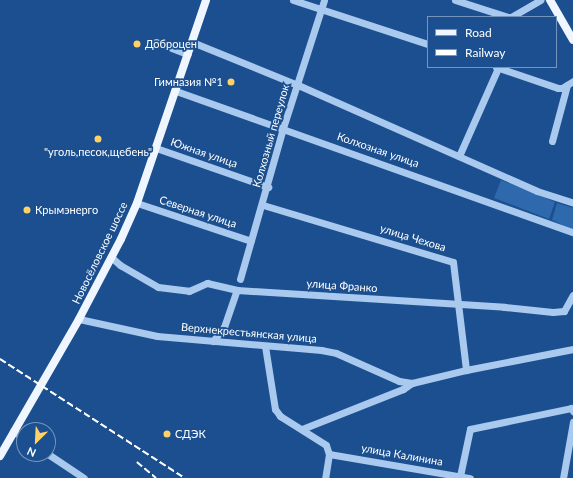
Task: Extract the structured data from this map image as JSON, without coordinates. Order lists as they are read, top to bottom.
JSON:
{
  "streets": {
    "main road": ["Новосёловское шоссе"],
    "street": [
      "Колхозный переулок",
      "Колхозная улица",
      "Южная улица",
      "Северная улица",
      "улица Чехова",
      "улица Франко",
      "Верхнекрестьянская улица",
      "улица Калинина"
    ]
  },
  "crossings": [
    ["Колхозный переулок", "Колхозная улица"],
    ["Колхозный переулок", "Южная улица"],
    ["Колхозный переулок", "Северная улица"],
    ["Колхозный переулок", "улица Чехова"],
    ["Колхозная улица", "Новосёловское шоссе"],
    ["Южная улица", "Новосёловское шоссе"],
    ["Северная улица", "Новосёловское шоссе"],
    ["улица Чехова", "улица Франко"],
    ["улица Чехова", "Верхнекрестьянская улица"],
    ["Новосёловское шоссе", "улица Франко"],
    ["Новосёловское шоссе", "Верхнекрестьянская улица"]
  ],
  "places": [
    "Доброцен",
    "Гимназия №1",
    "\"уголь,песок,щебень\"",
    "Крымэнерго",
    "СДЭК"
  ],
  "legend": ["Road", "Railway"],
  "north": "bottom left"
}
